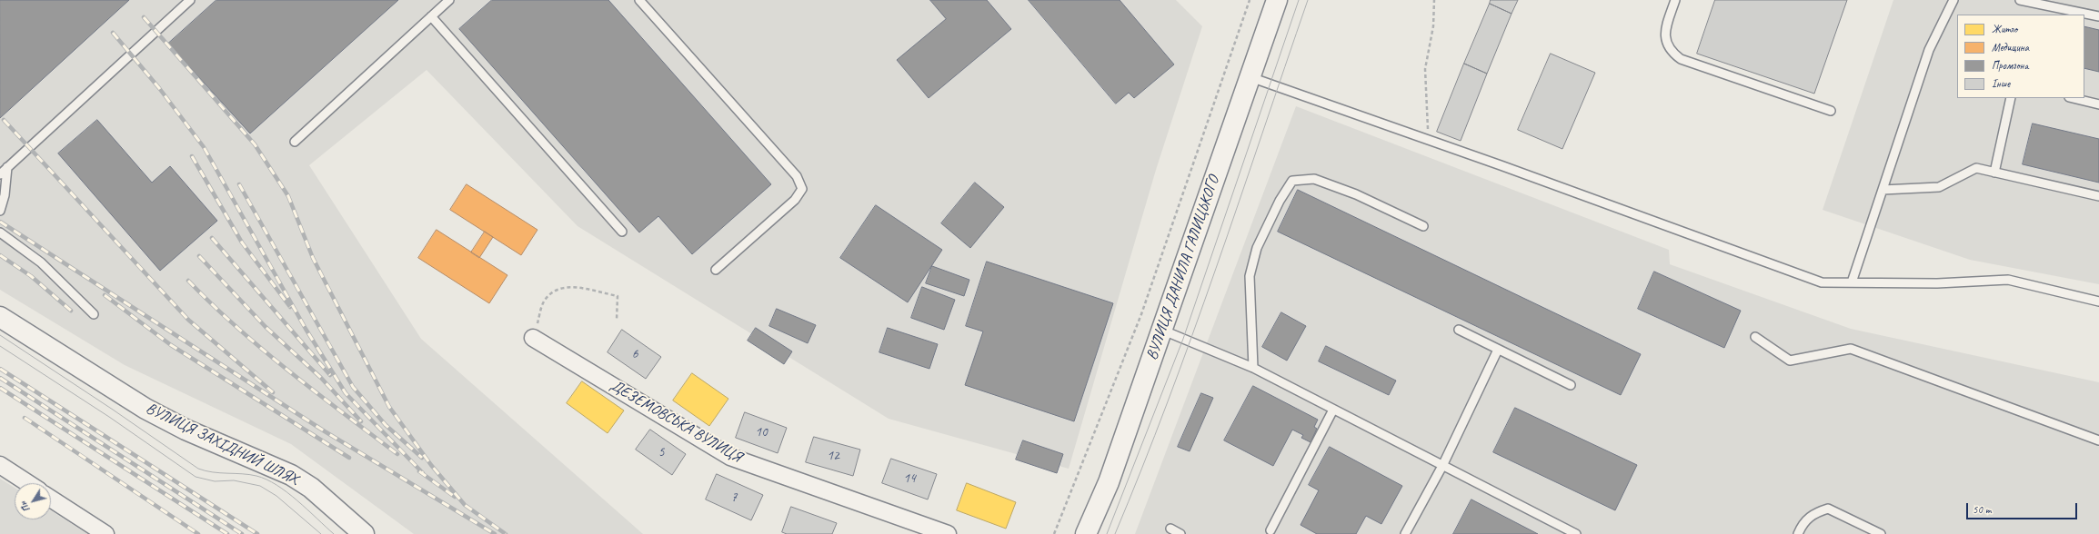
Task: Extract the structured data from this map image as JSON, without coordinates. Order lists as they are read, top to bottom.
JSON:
{
  "streets": {
    "street": ["ВУЛИЦЯ ДАНИЛА ГАЛИЦЬКОГО", "ДЕЗЕМОВСЬКА ВУЛИЦЯ", "ВУЛИЦЯ ЗАХІДНИЙ ШЛЯХ"]
  },
  "house_numbers": [
    "6",
    "10",
    "5",
    "12",
    "14",
    "7"
  ],
  "legend": [
    "Житло",
    "Медицина",
    "Промзона",
    "Інше"
  ],
  "scale_bar": "50 m",
  "north": "bottom left"
}
